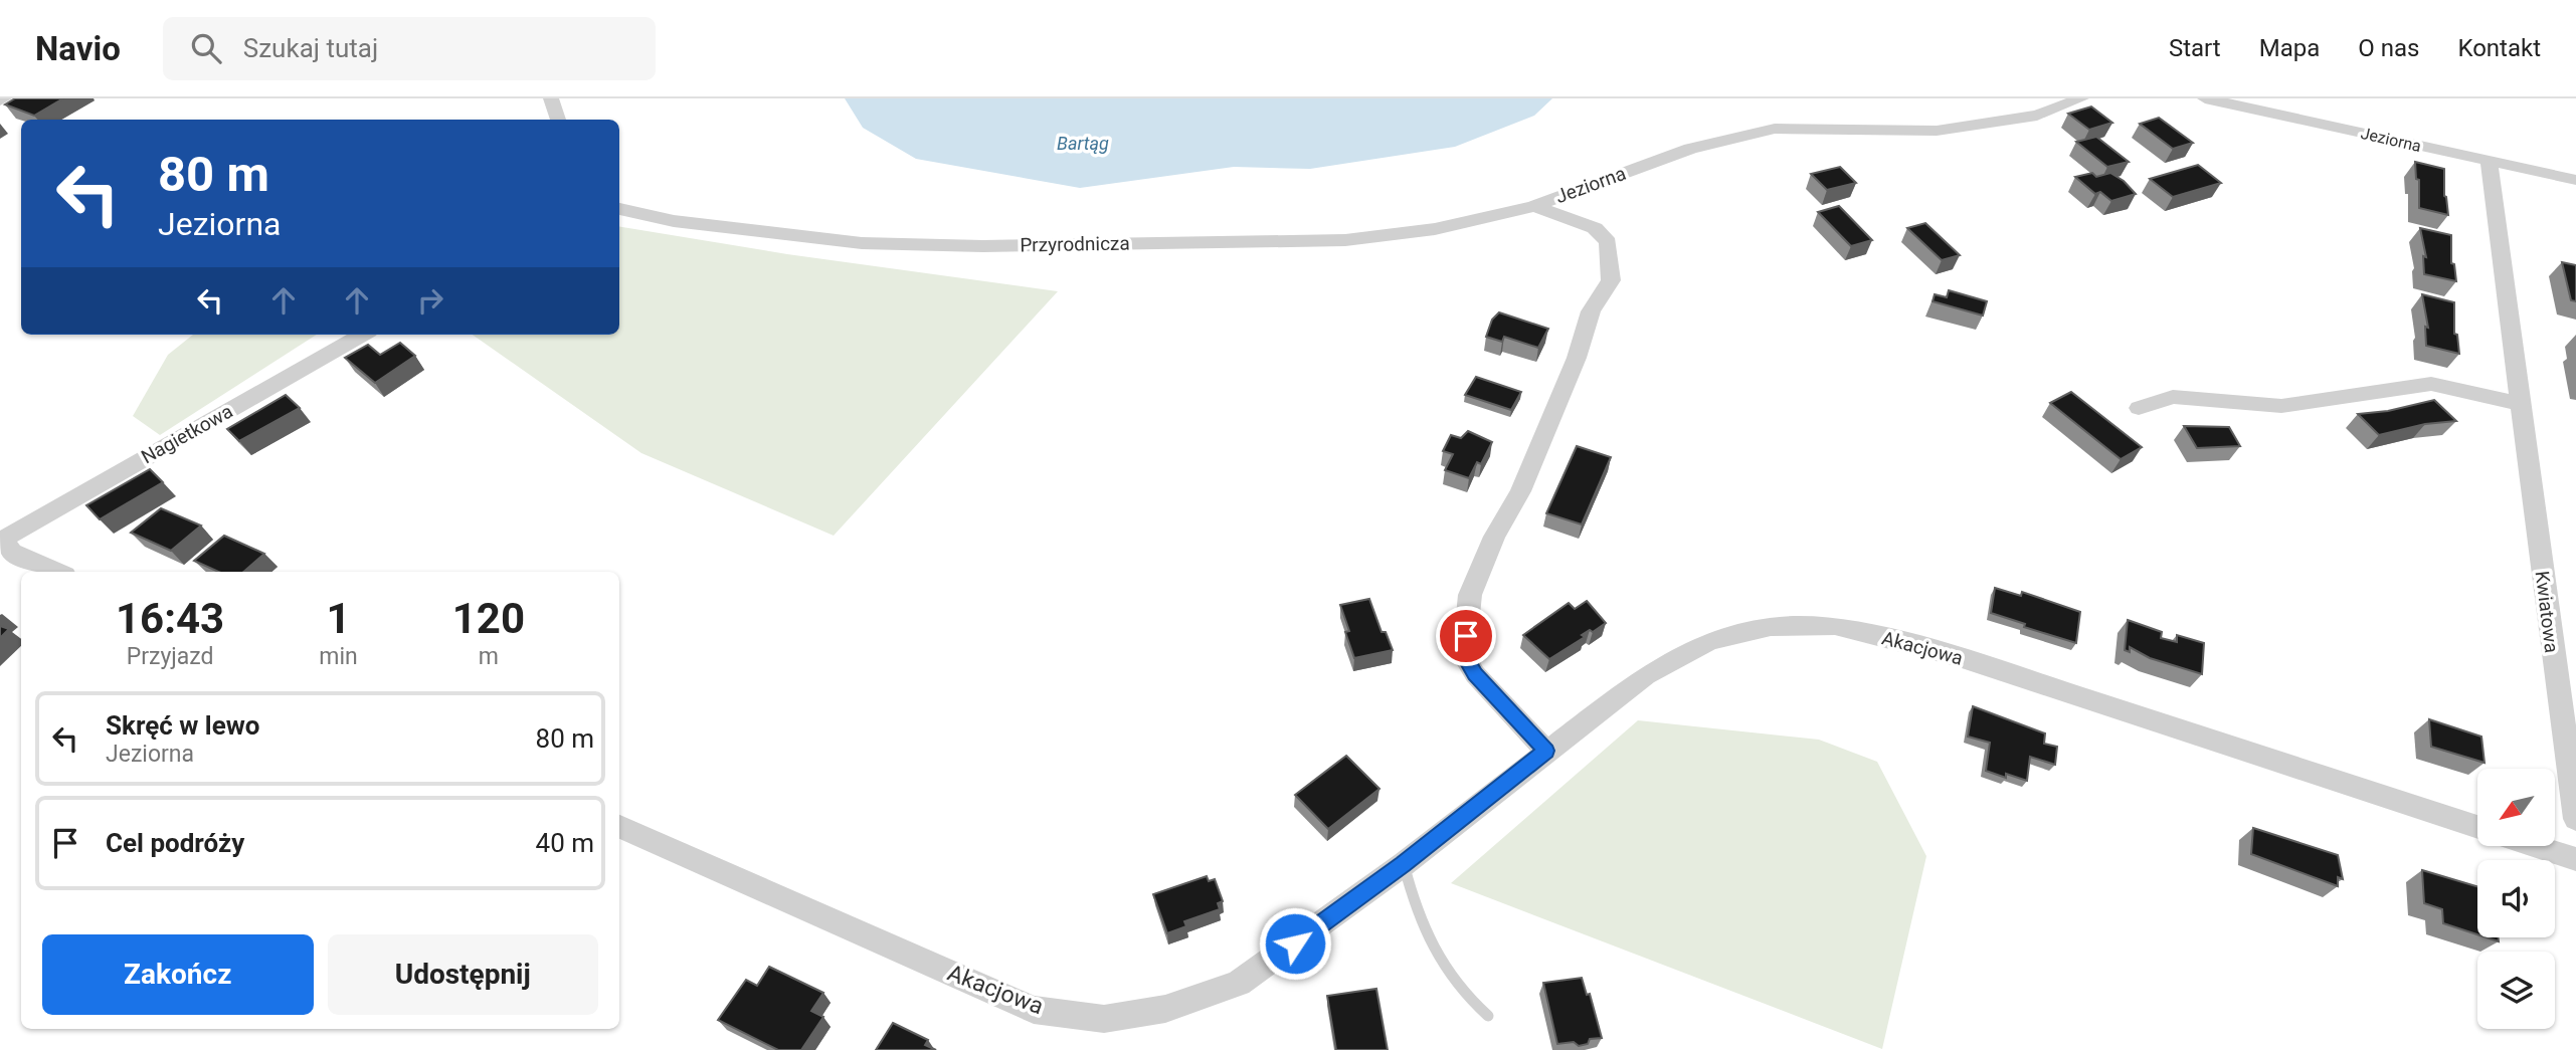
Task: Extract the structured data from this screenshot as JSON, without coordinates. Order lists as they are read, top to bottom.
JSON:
{
  "streets": {
    "street": [
      "Jeziorna",
      "Przyrodnicza",
      "Nagietkowa",
      "Kwiatowa",
      "Akacjowa"
    ]
  },
  "crossings": [
    ["Jeziorna", "Przyrodnicza"],
    ["Jeziorna", "Kwiatowa"],
    ["Jeziorna", "Akacjowa"]
  ],
  "water": ["Bartąg"],
  "north": "bottom left",
  "page": {
    "header": "Navio",
    "search": "Szukaj tutaj",
    "nav": [
      "Start",
      "Mapa",
      "O nas",
      "Kontakt"
    ],
    "turn": ["80 m", "Jeziorna"],
    "eta": [
      "16:43",
      "Przyjazd",
      "1",
      "min",
      "120",
      "m"
    ],
    "list": [
      {
        "name": "Skręć w lewo",
        "note": "Jeziorna",
        "value": "80 m"
      },
      {
        "name": "Cel podróży",
        "value": "40 m"
      }
    ],
    "buttons": ["Zakończ", "Udostępnij"]
  }
}
